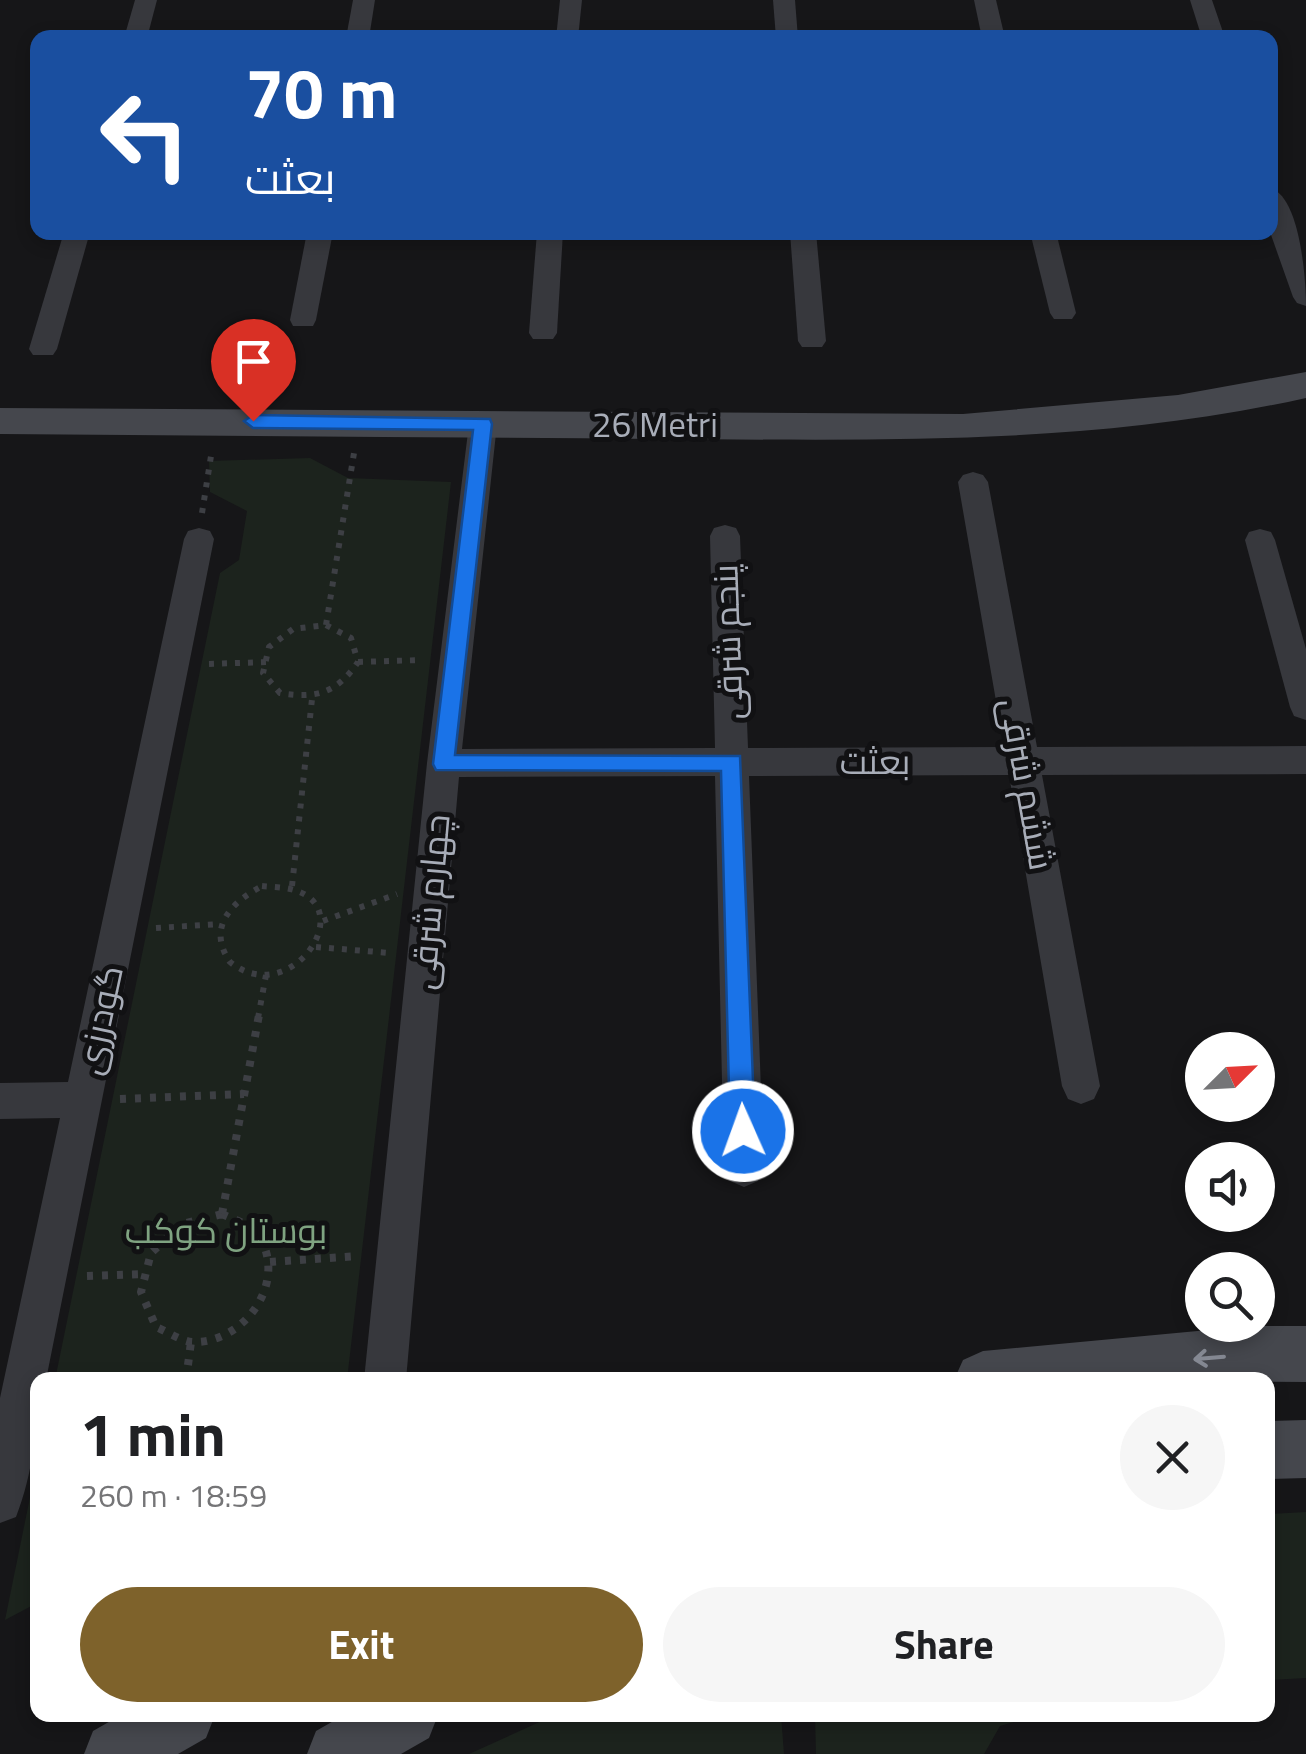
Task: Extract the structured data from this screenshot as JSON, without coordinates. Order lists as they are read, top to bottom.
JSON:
{
  "streets": {
    "street": [
      "26 Metri",
      "پنجم شرقی",
      "بعثت",
      "ششم شرقی",
      "چهارم شرقی",
      "گودرزی"
    ]
  },
  "crossings": [
    ["26 Metri", "چهارم شرقی"],
    ["پنجم شرقی", "بعثت"],
    ["بعثت", "ششم شرقی"],
    ["بعثت", "چهارم شرقی"]
  ],
  "parks": ["بوستان کوکب"],
  "north": "top right",
  "page": {
    "turn": ["70 m", "بعثت"],
    "heading": ["1 min", "260 m · 18:59"],
    "buttons": ["Exit", "Share"]
  }
}
